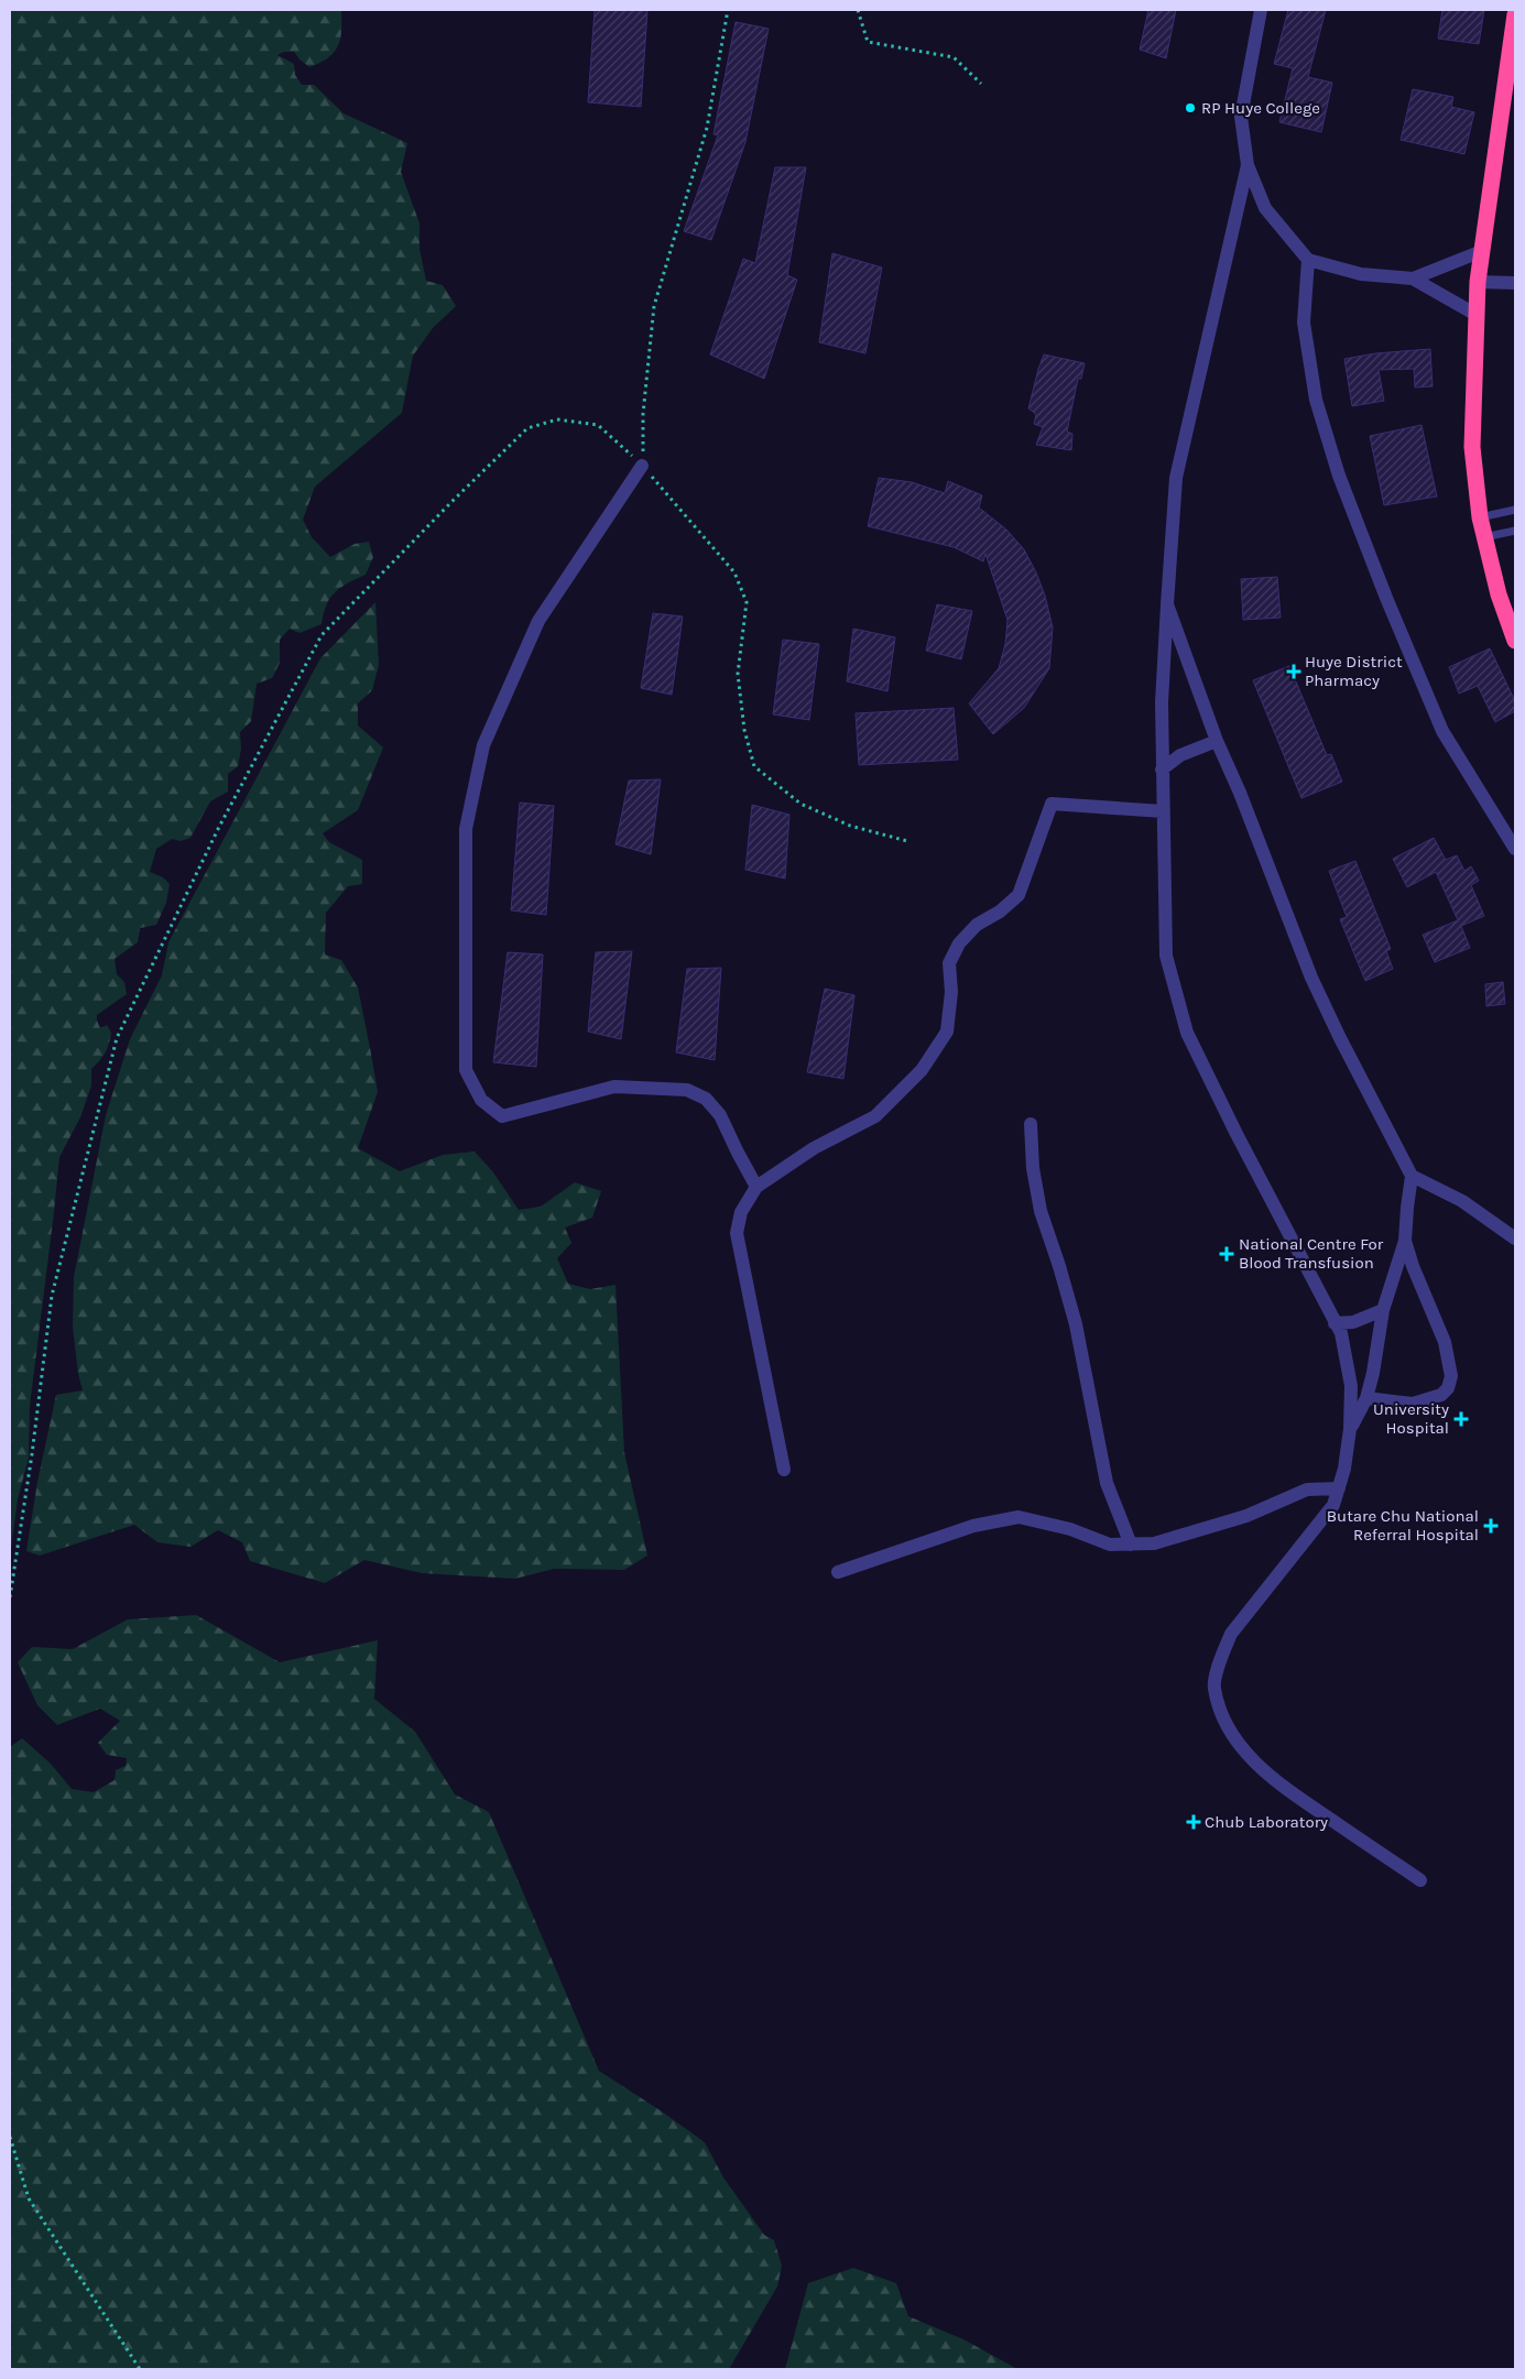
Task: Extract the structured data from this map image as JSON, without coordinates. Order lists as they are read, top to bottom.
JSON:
{
  "places": {
    "other": ["RP Huye College"],
    "health": [
      "Huye District Pharmacy",
      "National Centre For Blood Transfusion",
      "University Hospital",
      "Butare Chu National Referral Hospital",
      "Chub Laboratory"
    ]
  }
}
